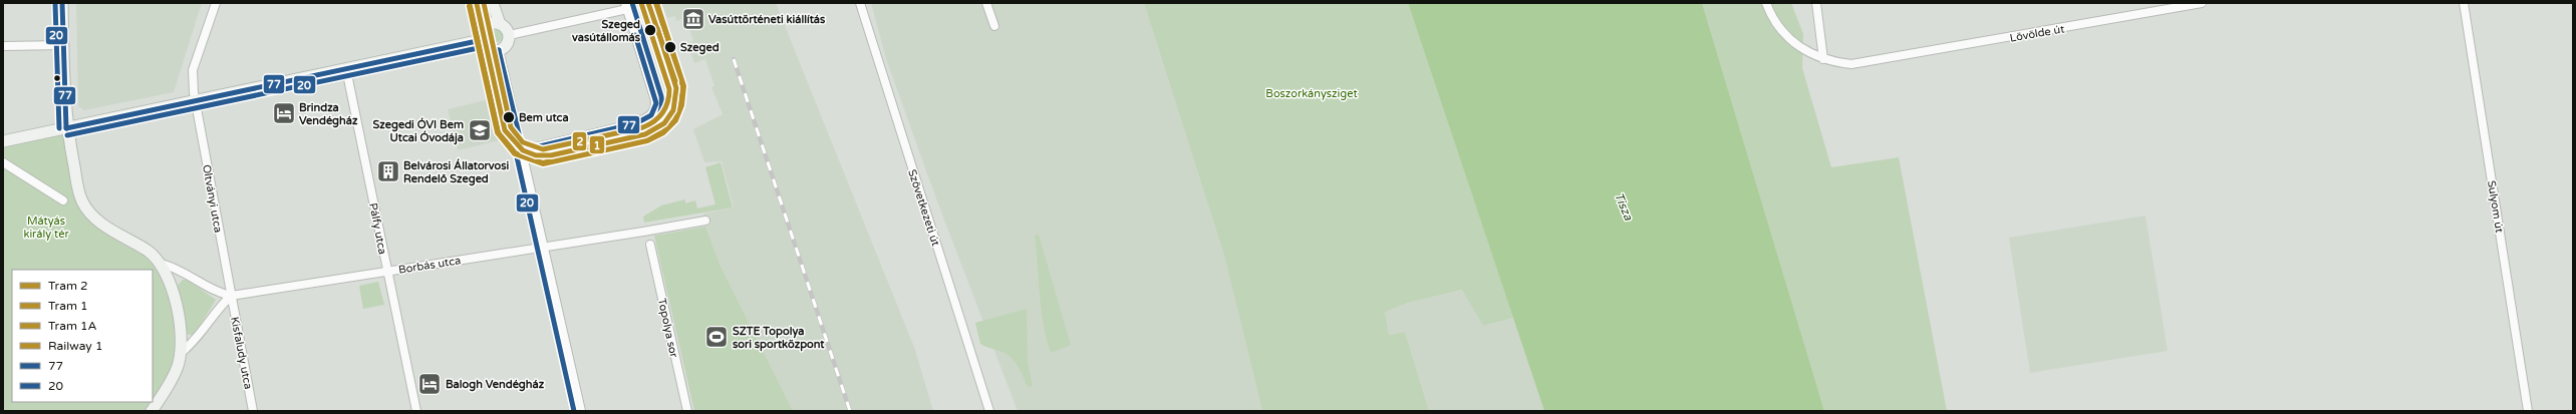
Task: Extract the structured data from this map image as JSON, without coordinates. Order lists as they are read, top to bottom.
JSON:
{
  "streets": {
    "street": [
      "Lövölde út",
      "Oltványi utca",
      "Sulyom út",
      "Szövetkezeti út",
      "Pálfy utca",
      "Borbás utca",
      "Topolya sor",
      "Kisfaludy utca"
    ]
  },
  "crossings": [
    ["Oltványi utca", "Borbás utca"],
    ["Oltványi utca", "Kisfaludy utca"],
    ["Pálfy utca", "Borbás utca"],
    ["Borbás utca", "Kisfaludy utca"]
  ],
  "water": ["Tisza"],
  "parks": ["Boszorkánysziget", "Mátyás király tér"],
  "places": {
    "museum": ["Vasúttörténeti kiállítás"],
    "other": ["Szeged vasútállomás", "Szeged", "Bem utca"],
    "hotel": ["Brindza Vendégház", "Balogh Vendégház"],
    "school or university": ["Szegedi ÓVI Bem Utcai Óvodája"],
    "building": ["Belvárosi Állatorvosi Rendelő Szeged"],
    "sports": ["SZTE Topolya sori sportközpont"]
  },
  "lines": [
    "tram line 2",
    "tram line 1A",
    "rail line 1",
    "transit line 77",
    "transit line 20",
    "tram line 1"
  ],
  "legend": [
    "Tram 2",
    "Tram 1",
    "Tram 1A",
    "Railway 1",
    "77",
    "20"
  ]
}
